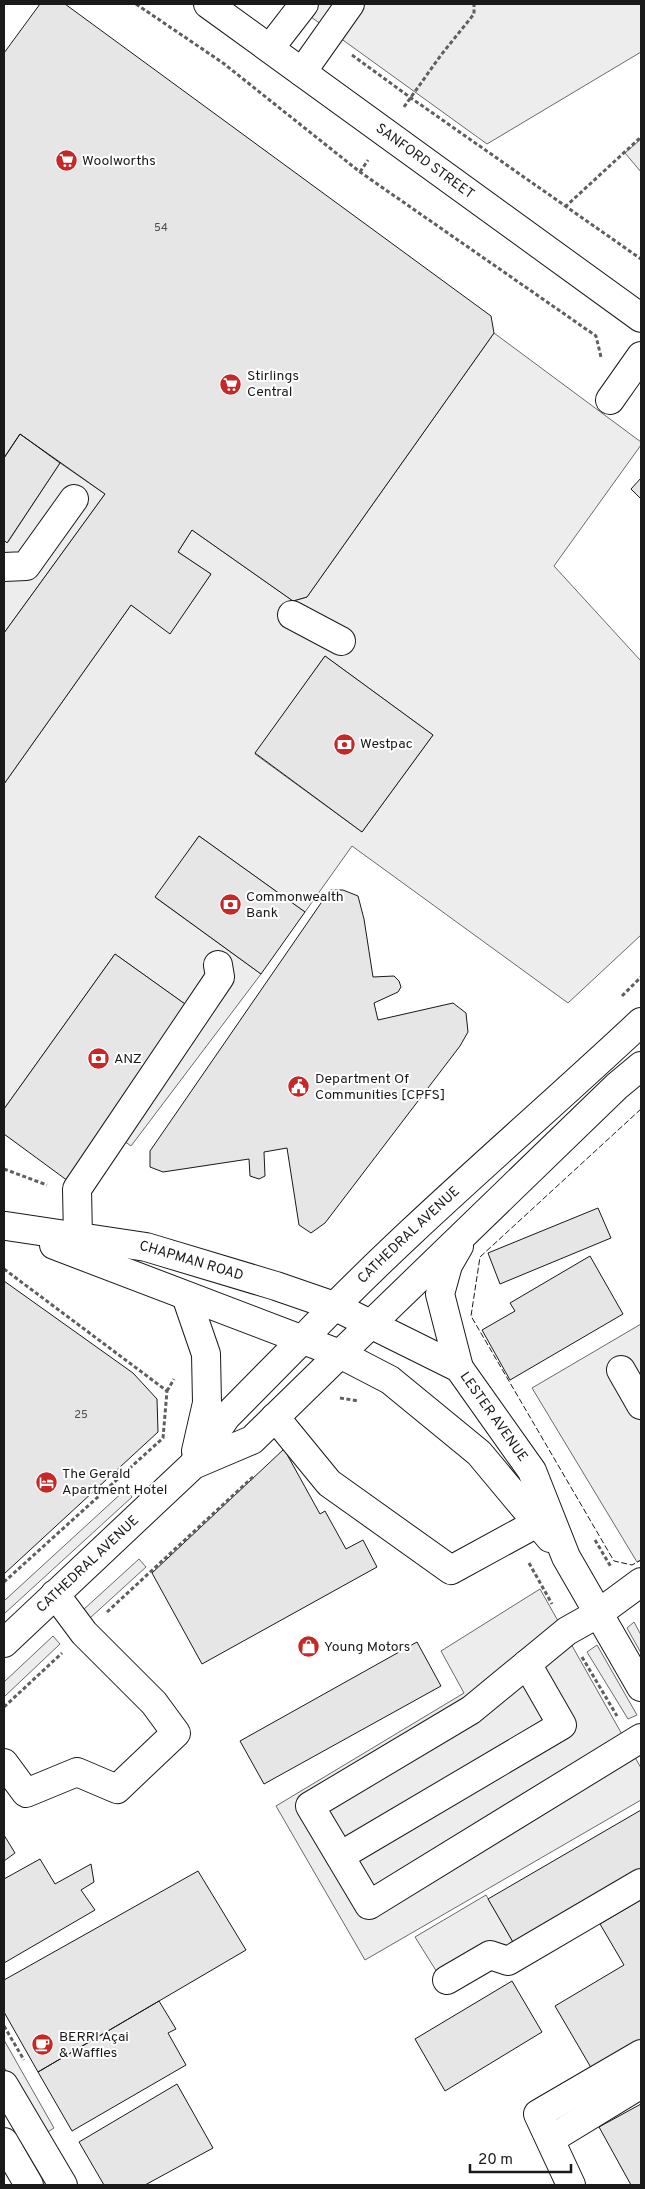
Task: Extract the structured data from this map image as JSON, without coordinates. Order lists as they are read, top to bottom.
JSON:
{
  "streets": {
    "main road": [
      "SANFORD STREET",
      "CATHEDRAL AVENUE",
      "CHAPMAN ROAD",
      "LESTER AVENUE"
    ]
  },
  "crossings": [
    ["CATHEDRAL AVENUE", "CHAPMAN ROAD"],
    ["CATHEDRAL AVENUE", "LESTER AVENUE"],
    ["CHAPMAN ROAD", "LESTER AVENUE"]
  ],
  "places": {
    "supermarket": ["Woolworths", "Stirlings Central"],
    "bank": ["Westpac", "Commonwealth Bank", "ANZ"],
    "public building": ["Department Of Communities [CPFS]"],
    "hotel": ["The Gerald Apartment Hotel"],
    "shop": ["Young Motors"],
    "cafe": ["BERRI Açai & Waffles"]
  },
  "house_numbers": ["54", "25"],
  "scale_bar": "20 m"
}
